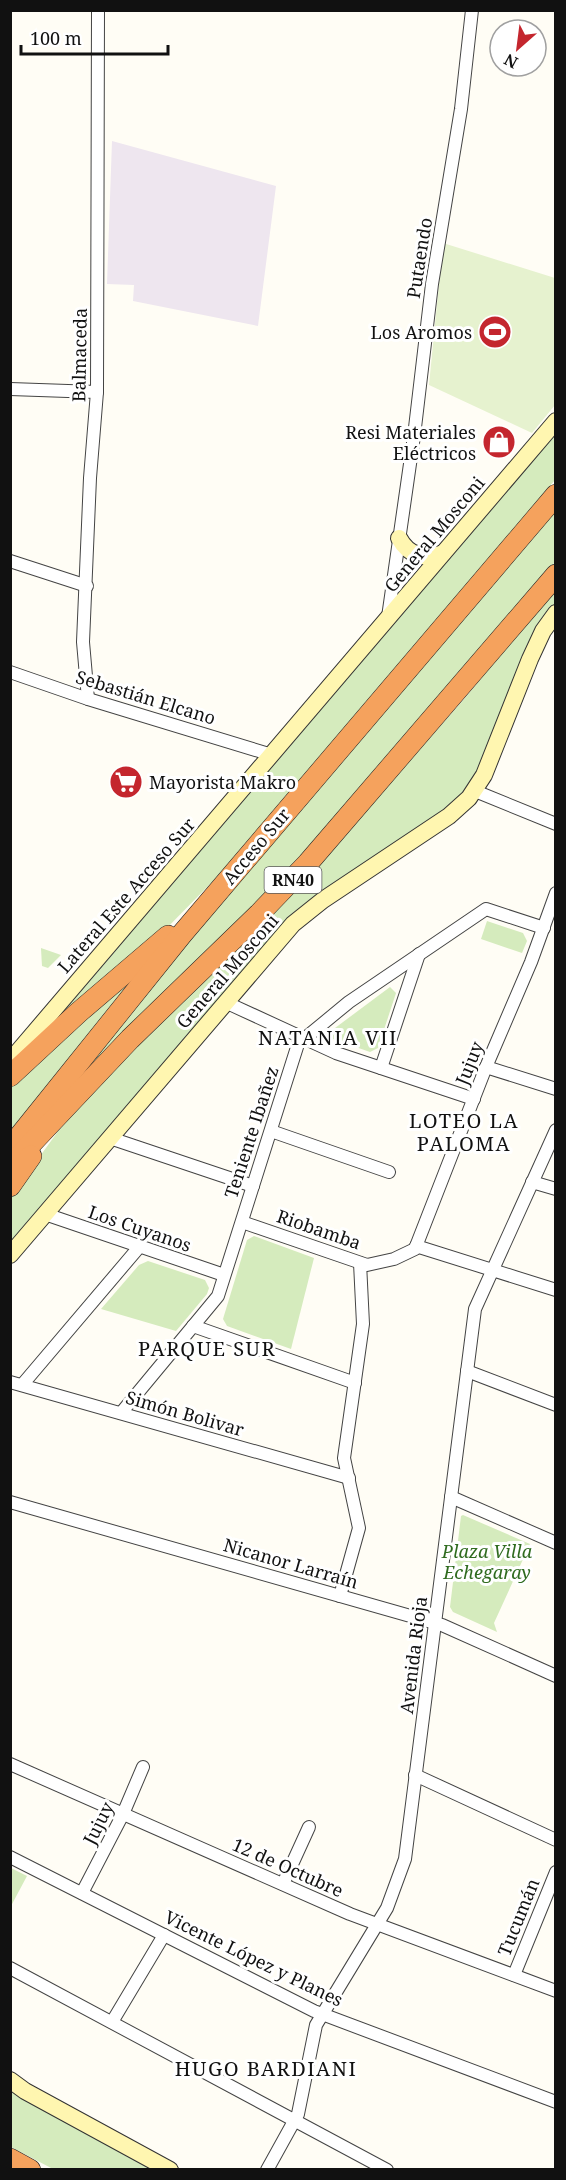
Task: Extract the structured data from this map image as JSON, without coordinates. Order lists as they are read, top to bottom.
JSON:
{
  "streets": {
    "highway": ["Acceso Sur", "RN40"],
    "street": [
      "Putaendo",
      "Balmaceda",
      "General Mosconi",
      "Sebastián Elcano",
      "Lateral Este Acceso Sur",
      "Jujuy",
      "Teniente Ibañez",
      "Los Cuyanos",
      "Riobamba",
      "Simón Bolivar",
      "Nicanor Larraín",
      "Avenida Rioja",
      "12 de Octubre",
      "Tucumán",
      "Vicente López y Planes"
    ]
  },
  "crossings": [
    ["Putaendo", "General Mosconi"],
    ["Balmaceda", "Sebastián Elcano"],
    ["General Mosconi", "Sebastián Elcano"],
    ["General Mosconi", "Lateral Este Acceso Sur"],
    ["General Mosconi", "Los Cuyanos"],
    ["Sebastián Elcano", "Lateral Este Acceso Sur"],
    ["Jujuy", "Teniente Ibañez"],
    ["Jujuy", "Riobamba"],
    ["Jujuy", "12 de Octubre"],
    ["Jujuy", "Vicente López y Planes"],
    ["Teniente Ibañez", "Los Cuyanos"],
    ["Teniente Ibañez", "Riobamba"],
    ["Teniente Ibañez", "Simón Bolivar"],
    ["Nicanor Larraín", "Avenida Rioja"],
    ["Avenida Rioja", "12 de Octubre"],
    ["Avenida Rioja", "Vicente López y Planes"],
    ["12 de Octubre", "Tucumán"]
  ],
  "districts": [
    "NATANIA VII",
    "LOTEO LA PALOMA",
    "PARQUE SUR",
    "HUGO BARDIANI"
  ],
  "parks": ["Plaza Villa Echegaray"],
  "places": {
    "sports": ["Los Aromos"],
    "shop": ["Resi Materiales Eléctricos"],
    "supermarket": ["Mayorista Makro"]
  },
  "scale_bar": "100 m",
  "north": "bottom left"
}
